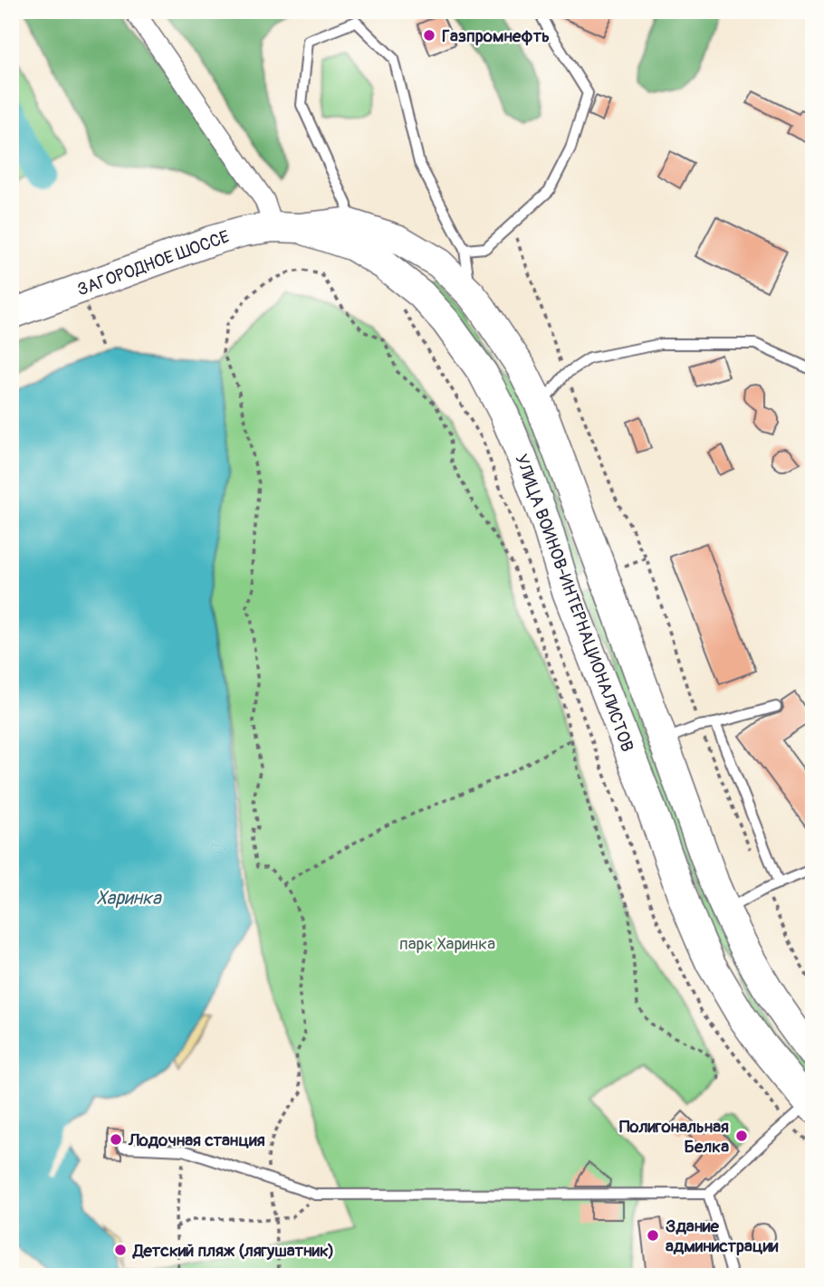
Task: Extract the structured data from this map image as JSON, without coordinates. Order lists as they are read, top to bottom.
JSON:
{
  "streets": {
    "main road": ["ЗАГОРОДНОЕ ШОССЕ", "УЛИЦА ВОИНОВ-ИНТЕРНАЦИОНАЛИСТОВ"]
  },
  "crossings": [
    ["ЗАГОРОДНОЕ ШОССЕ", "УЛИЦА ВОИНОВ-ИНТЕРНАЦИОНАЛИСТОВ"]
  ],
  "water": ["Харинка"],
  "parks": ["парк Харинка"],
  "places": [
    "Газпромнефть",
    "Полигональная Белка",
    "Лодочная станция",
    "Здание администрации",
    "Детский пляж (лягушатник)"
  ]
}
